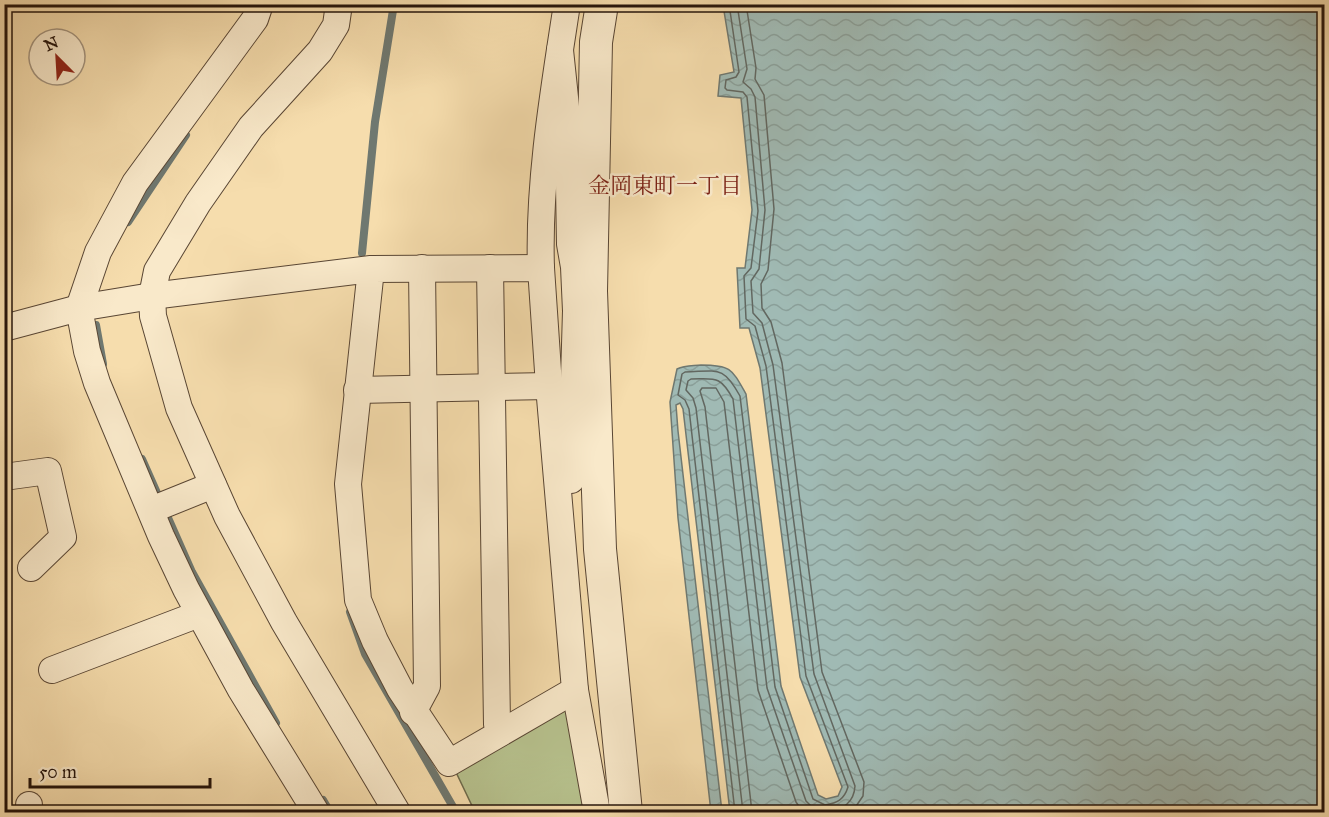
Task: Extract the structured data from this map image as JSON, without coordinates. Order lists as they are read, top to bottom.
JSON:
{
  "districts": ["金岡東町一丁目"],
  "scale_bar": "50 m",
  "north": "top left"
}
